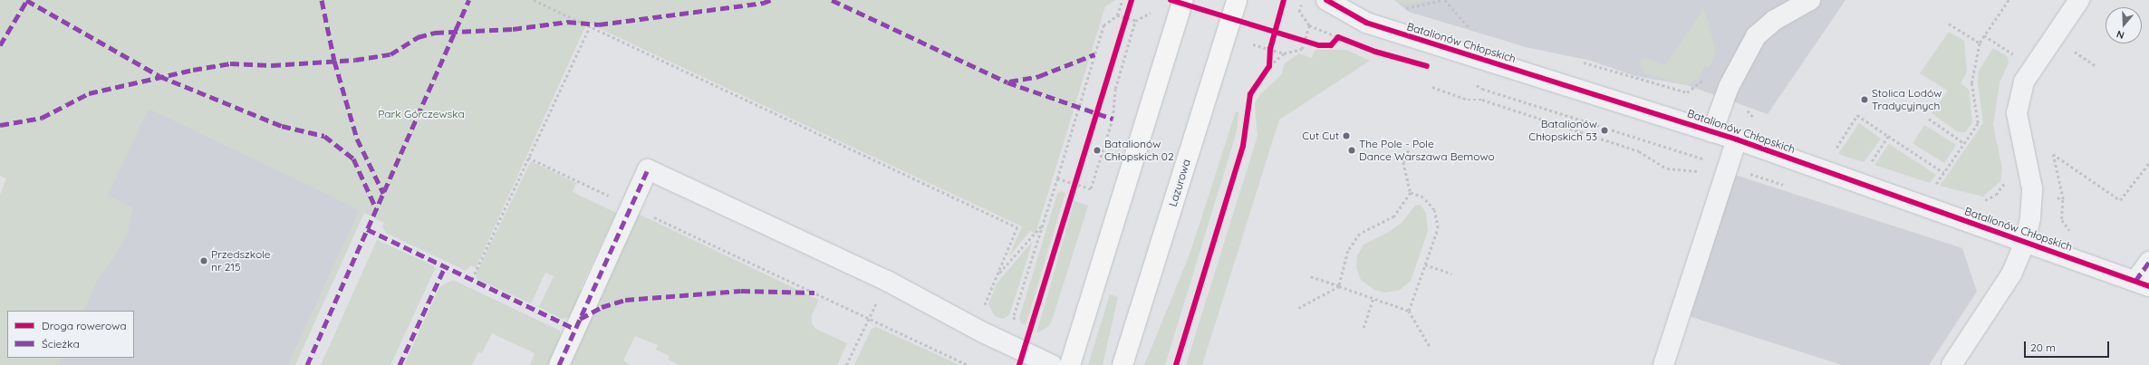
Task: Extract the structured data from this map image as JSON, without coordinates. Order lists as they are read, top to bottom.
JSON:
{
  "streets": {
    "main road": ["Lazurowa"],
    "street": ["Batalionów Chłopskich"]
  },
  "parks": ["Park Górczewska"],
  "places": [
    "Stolica Lodów Tradycyjnych",
    "Batalionów Chłopskich 53",
    "Cut Cut",
    "Batalionów Chłopskich 02",
    "The Pole - Pole Dance Warszawa Bemowo",
    "Przedszkole nr 215"
  ],
  "legend": ["Droga rowerowa", "Ścieżka"],
  "scale_bar": "20 m",
  "north": "bottom"
}
